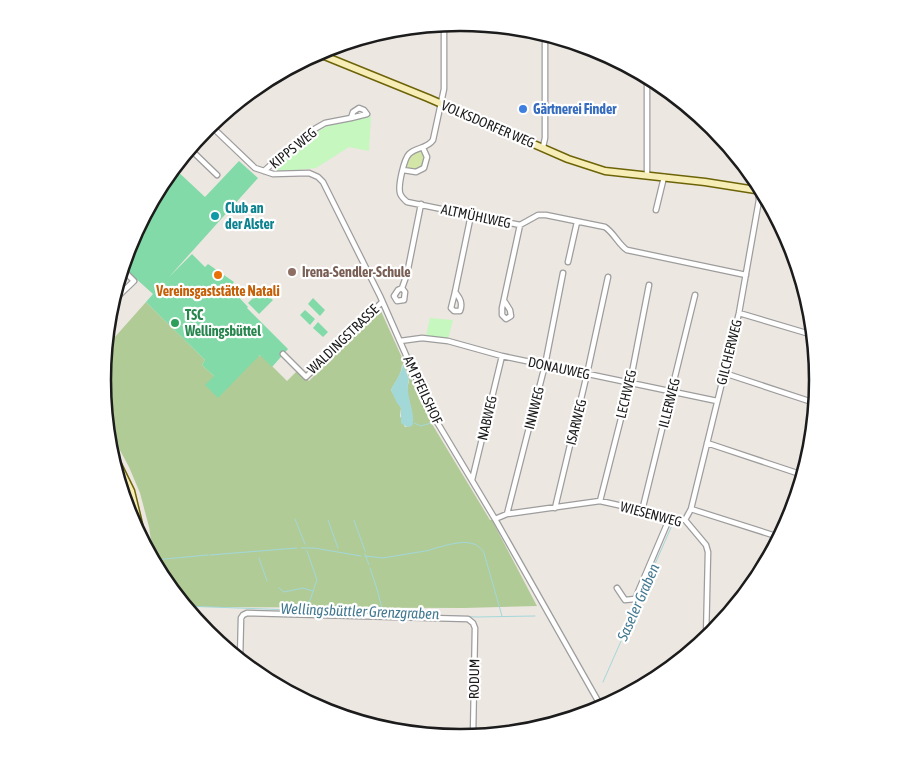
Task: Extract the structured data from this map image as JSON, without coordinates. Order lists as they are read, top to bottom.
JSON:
{
  "streets": {
    "street": [
      "VOLKSDORFER WEG",
      "KIPPS WEG",
      "ALTMÜHLWEG",
      "WALDINGSTRASSE",
      "GILCHERWEG",
      "DONAUWEG",
      "AM PFEILSHOF",
      "LECHWEG",
      "ILLERWEG",
      "INNWEG",
      "NABWEG",
      "ISARWEG",
      "WIESENWEG",
      "RODUM"
    ]
  },
  "crossings": [
    ["VOLKSDORFER WEG", "ALTMÜHLWEG"],
    ["KIPPS WEG", "AM PFEILSHOF"],
    ["ALTMÜHLWEG", "GILCHERWEG"],
    ["WALDINGSTRASSE", "AM PFEILSHOF"],
    ["GILCHERWEG", "DONAUWEG"],
    ["GILCHERWEG", "WIESENWEG"],
    ["DONAUWEG", "AM PFEILSHOF"],
    ["DONAUWEG", "LECHWEG"],
    ["DONAUWEG", "ILLERWEG"],
    ["DONAUWEG", "INNWEG"],
    ["DONAUWEG", "NABWEG"],
    ["DONAUWEG", "ISARWEG"],
    ["AM PFEILSHOF", "NABWEG"],
    ["AM PFEILSHOF", "WIESENWEG"],
    ["LECHWEG", "WIESENWEG"],
    ["ILLERWEG", "WIESENWEG"],
    ["INNWEG", "WIESENWEG"],
    ["ISARWEG", "WIESENWEG"]
  ],
  "water": ["Saseler Graben", "Wellingsbüttler Grenzgraben"],
  "places": [
    "Gärtnerei Finder",
    "Club an der Alster",
    "Irena-Sendler-Schule",
    "Vereinsgaststätte Natali",
    "TSC Wellingsbüttel"
  ]
}
